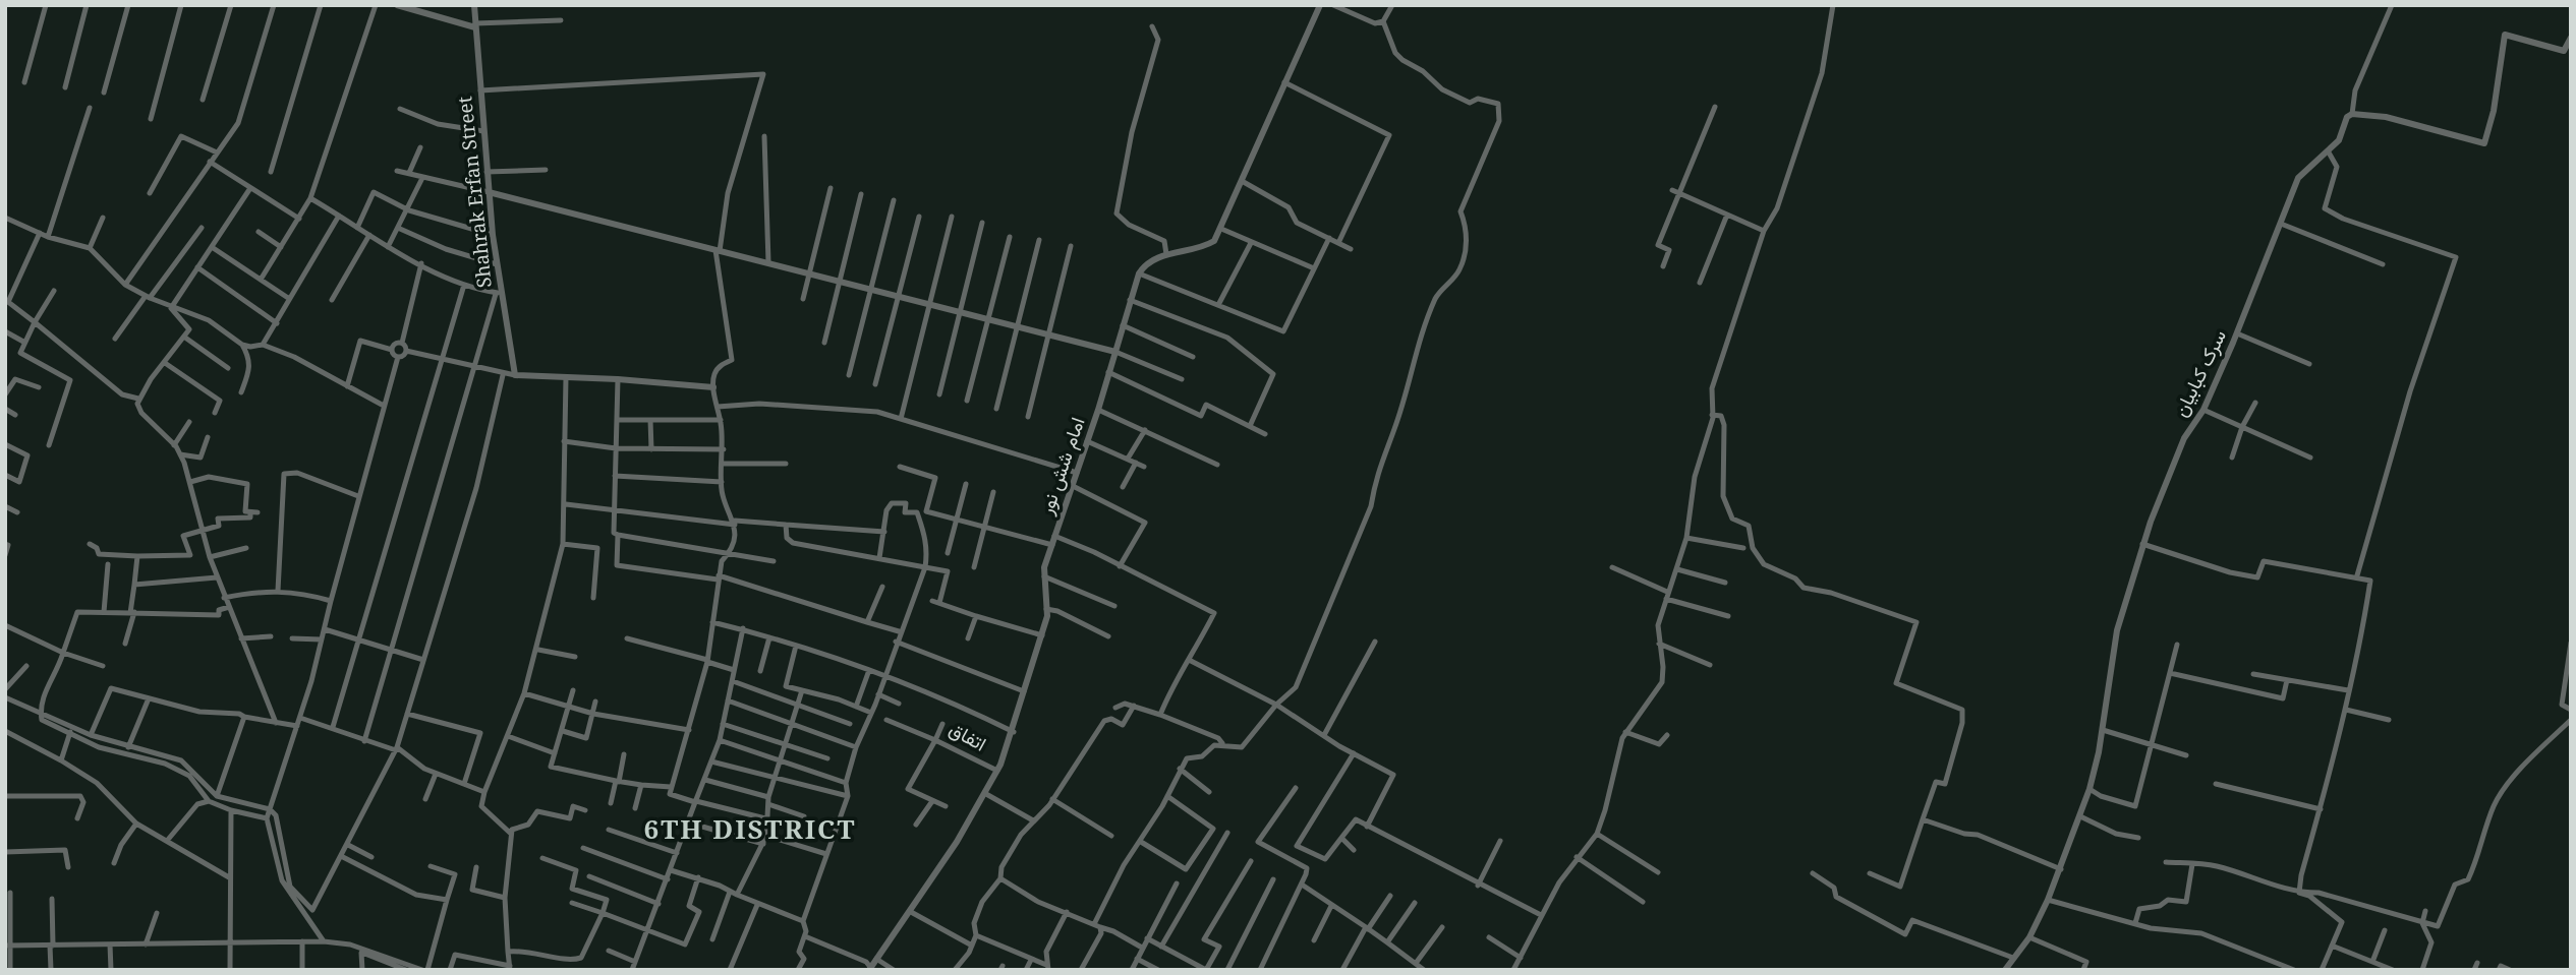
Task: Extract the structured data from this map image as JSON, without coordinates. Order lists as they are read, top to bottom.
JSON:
{
  "streets": {
    "street": [
      "Shahrak Erfan Street",
      "سرک کبابیان",
      "امام شش نور",
      "اتفاق"
    ]
  },
  "crossings": [
    ["امام شش نور", "اتفاق"]
  ],
  "districts": ["6TH DISTRICT"]
}
